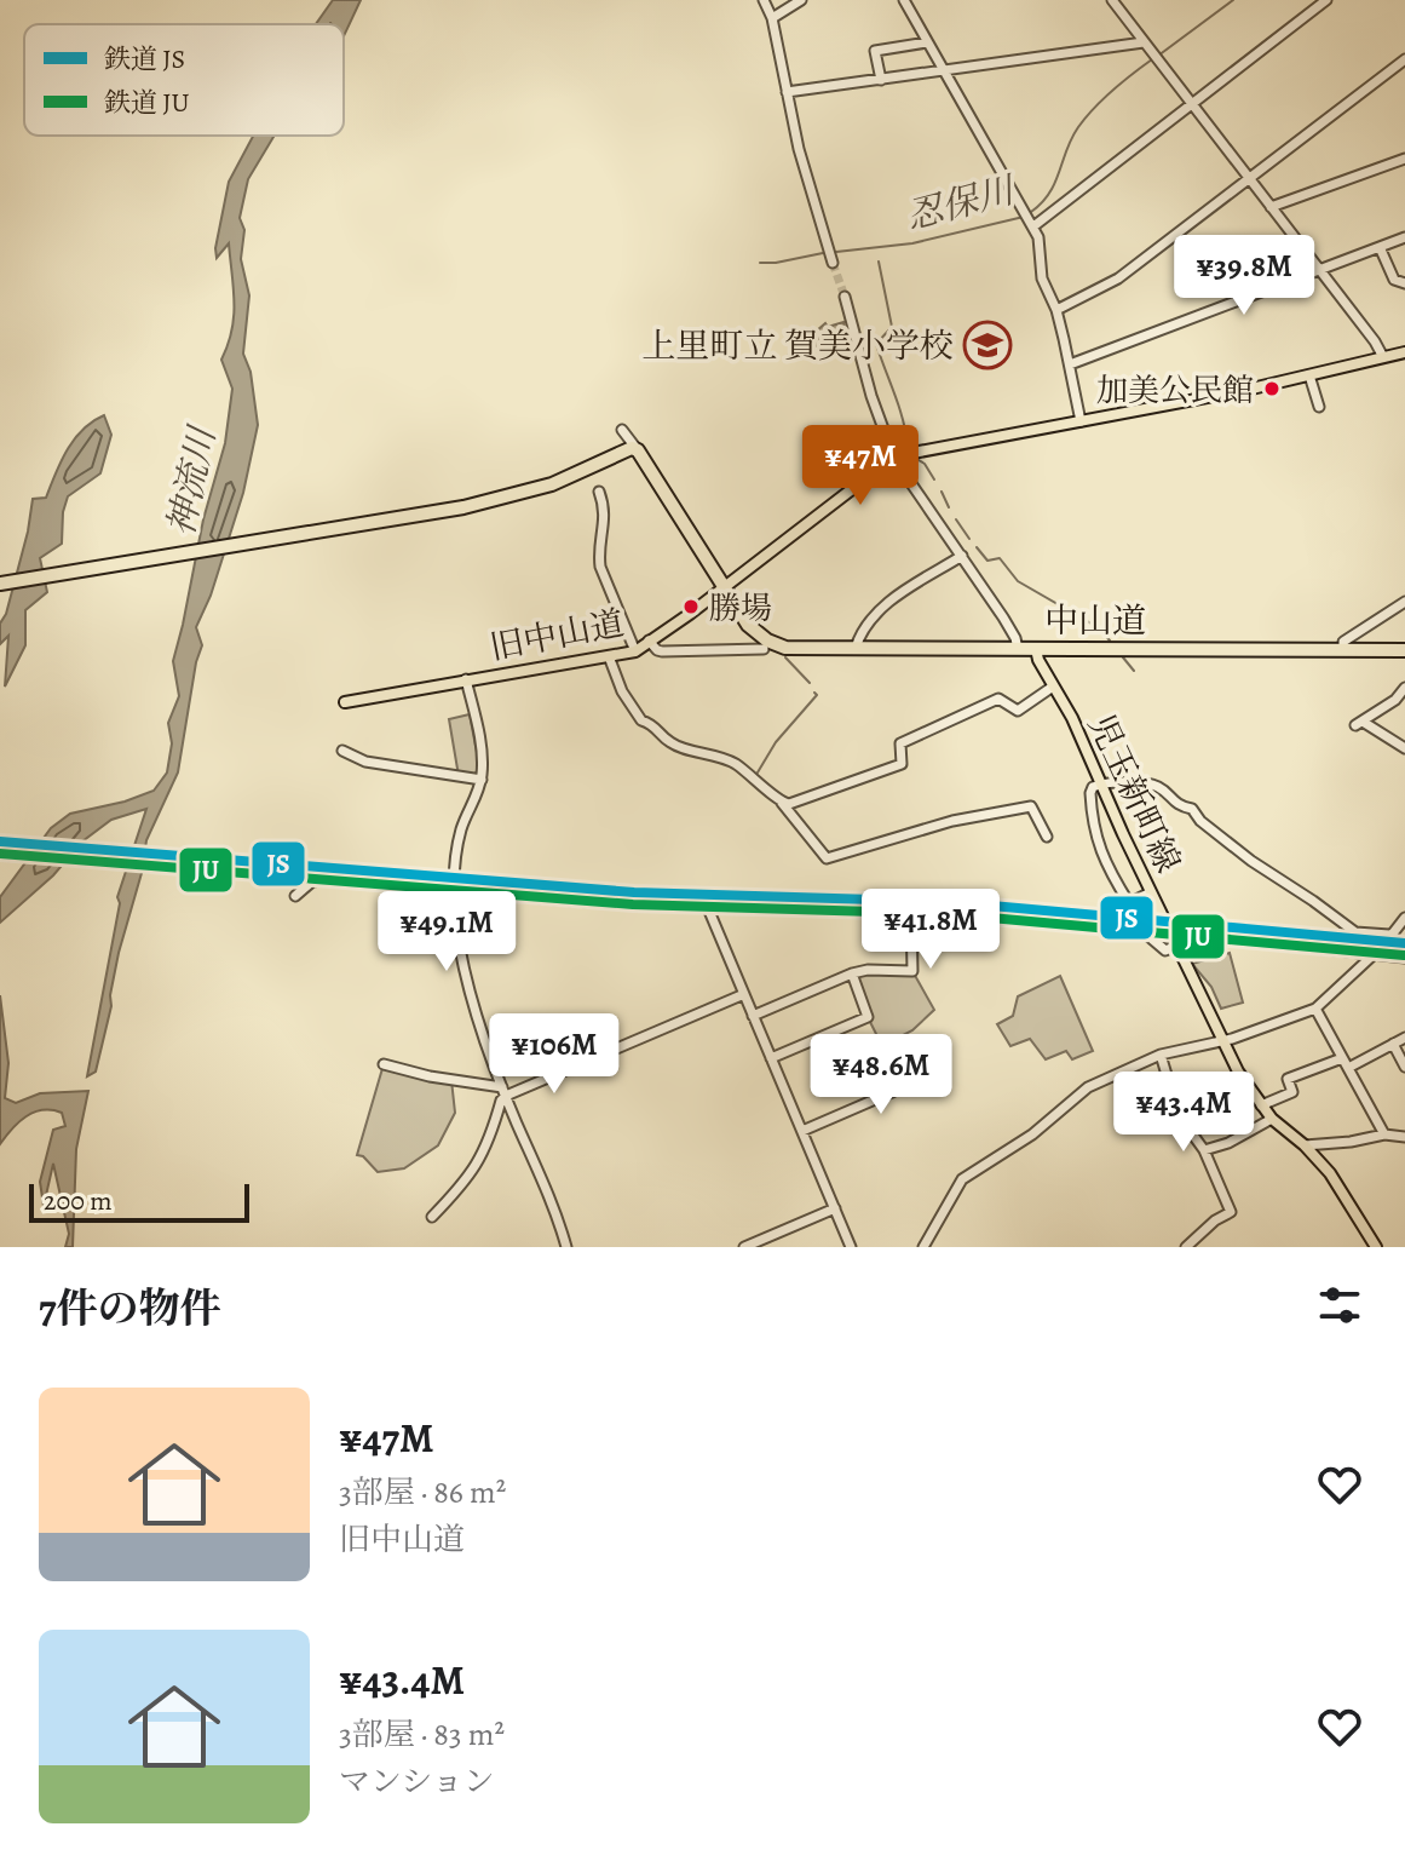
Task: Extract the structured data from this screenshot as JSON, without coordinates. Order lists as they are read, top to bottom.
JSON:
{
  "streets": {
    "highway": ["中山道"],
    "main road": ["旧中山道", "児玉新町線"]
  },
  "crossings": [
    ["中山道", "旧中山道"],
    ["中山道", "児玉新町線"]
  ],
  "water": ["忍保川", "神流川"],
  "places": {
    "school or university": ["上里町立 賀美小学校"],
    "other": ["加美公民館", "勝場"]
  },
  "lines": ["rail line JS", "rail line JU"],
  "legend": ["鉄道 JS", "鉄道 JU"],
  "scale_bar": "200 m",
  "page": {
    "price": [
      "¥39.8M",
      "¥47M",
      "¥41.8M",
      "¥49.1M",
      "¥106M",
      "¥48.6M",
      "¥43.4M"
    ],
    "scale": "200 m",
    "heading": "7件の物件",
    "list": [
      {
        "name": "¥47M",
        "note": "3部屋 · 86 m² · 旧中山道"
      },
      {
        "name": "¥43.4M",
        "note": "3部屋 · 83 m² · マンション"
      }
    ]
  }
}
